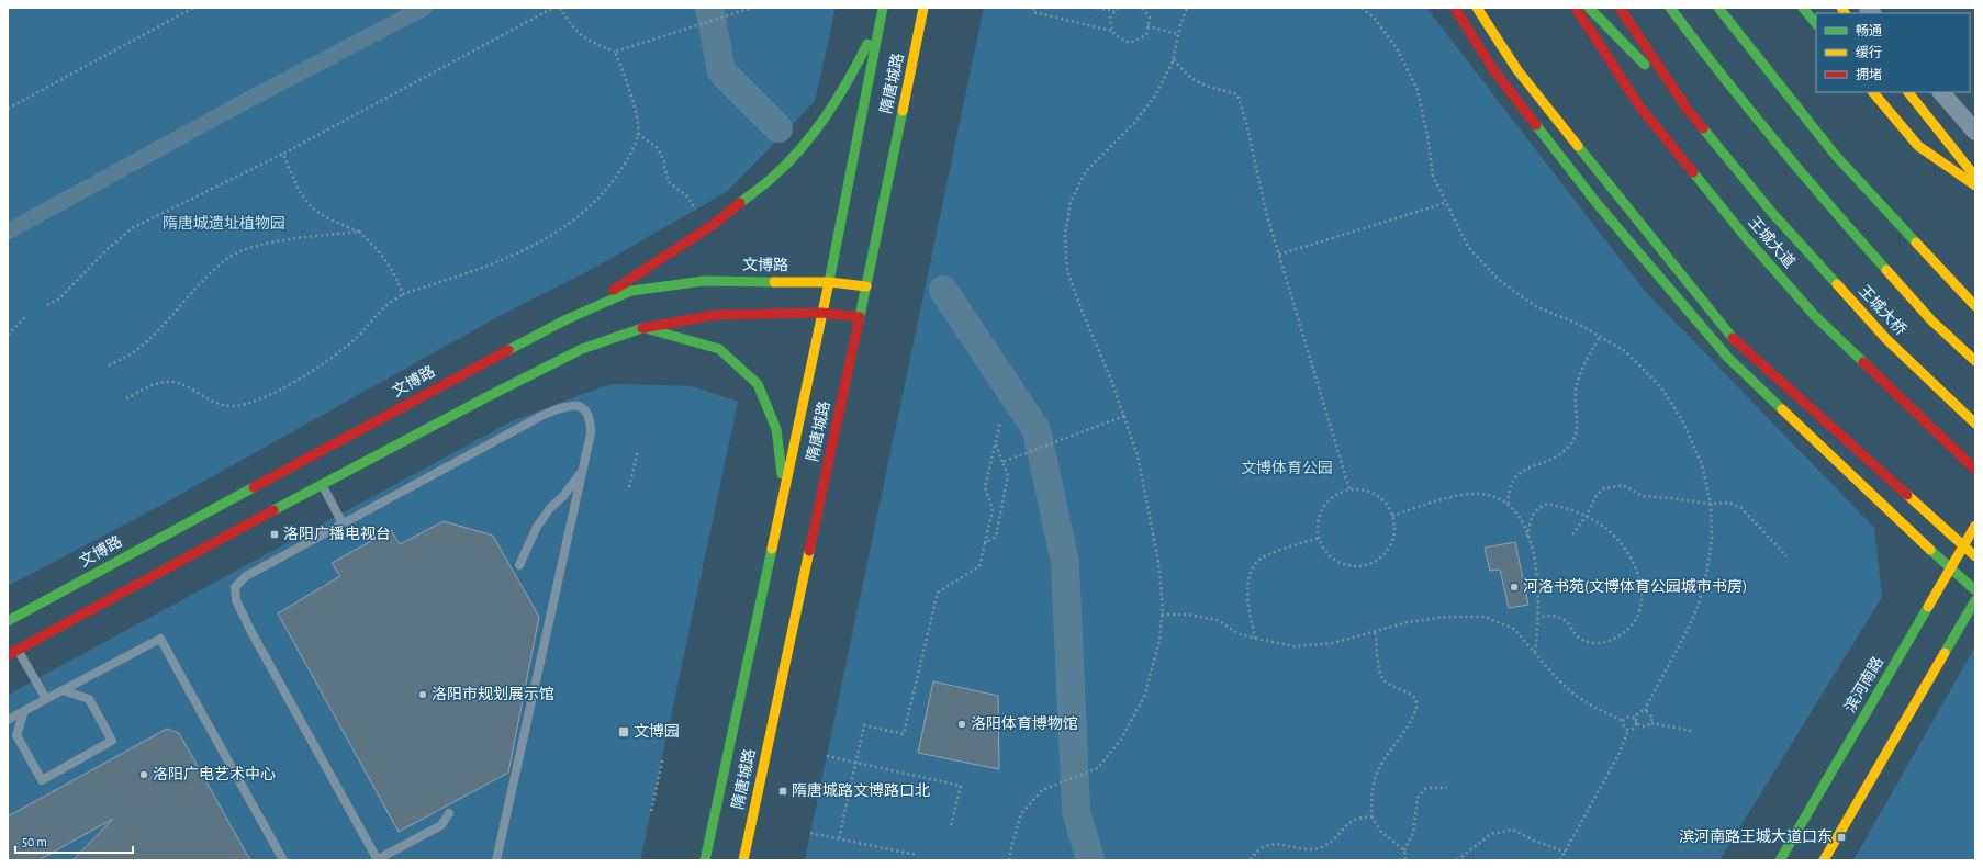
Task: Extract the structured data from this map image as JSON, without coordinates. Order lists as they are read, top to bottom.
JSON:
{
  "streets": {
    "main road": [
      "隋唐城路",
      "王城大道",
      "文博路",
      "王城大桥",
      "滨河南路"
    ]
  },
  "crossings": [
    ["隋唐城路", "文博路"],
    ["王城大道", "王城大桥"]
  ],
  "parks": ["隋唐城遗址植物园", "文博体育公园"],
  "places": {
    "transit": [
      "洛阳广播电视台",
      "文博园",
      "隋唐城路文博路口北",
      "滨河南路王城大道口东"
    ],
    "other": [
      "河洛书苑(文博体育公园城市书房)",
      "洛阳市规划展示馆",
      "洛阳体育博物馆",
      "洛阳广电艺术中心"
    ]
  },
  "legend": ["畅通", "缓行", "拥堵"],
  "scale_bar": "50 m"
}
